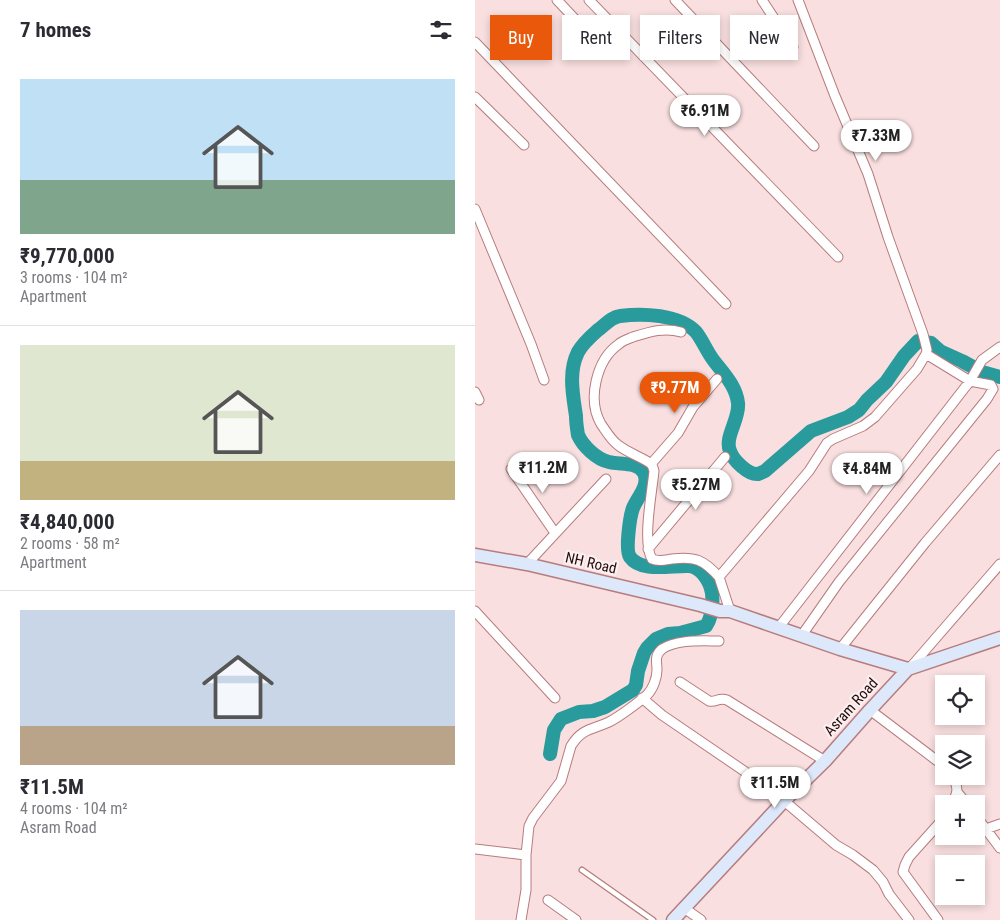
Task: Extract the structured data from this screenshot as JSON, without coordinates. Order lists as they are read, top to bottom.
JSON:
{
  "streets": {
    "main road": ["NH Road", "Asram Road"]
  },
  "page": {
    "heading": "7 homes",
    "chip": [
      "Buy",
      "Rent",
      "Filters",
      "New"
    ],
    "list": [
      {
        "name": "₹9,770,000",
        "note": "3 rooms · 104 m² · Apartment"
      },
      {
        "name": "₹4,840,000",
        "note": "2 rooms · 58 m² · Apartment"
      },
      {
        "name": "₹11.5M",
        "note": "4 rooms · 104 m² · Asram Road"
      }
    ],
    "price": [
      "₹6.91M",
      "₹7.33M",
      "₹9.77M",
      "₹11.2M",
      "₹4.84M",
      "₹5.27M",
      "₹11.5M"
    ],
    "map_buttons": ["+", "−"]
  }
}
